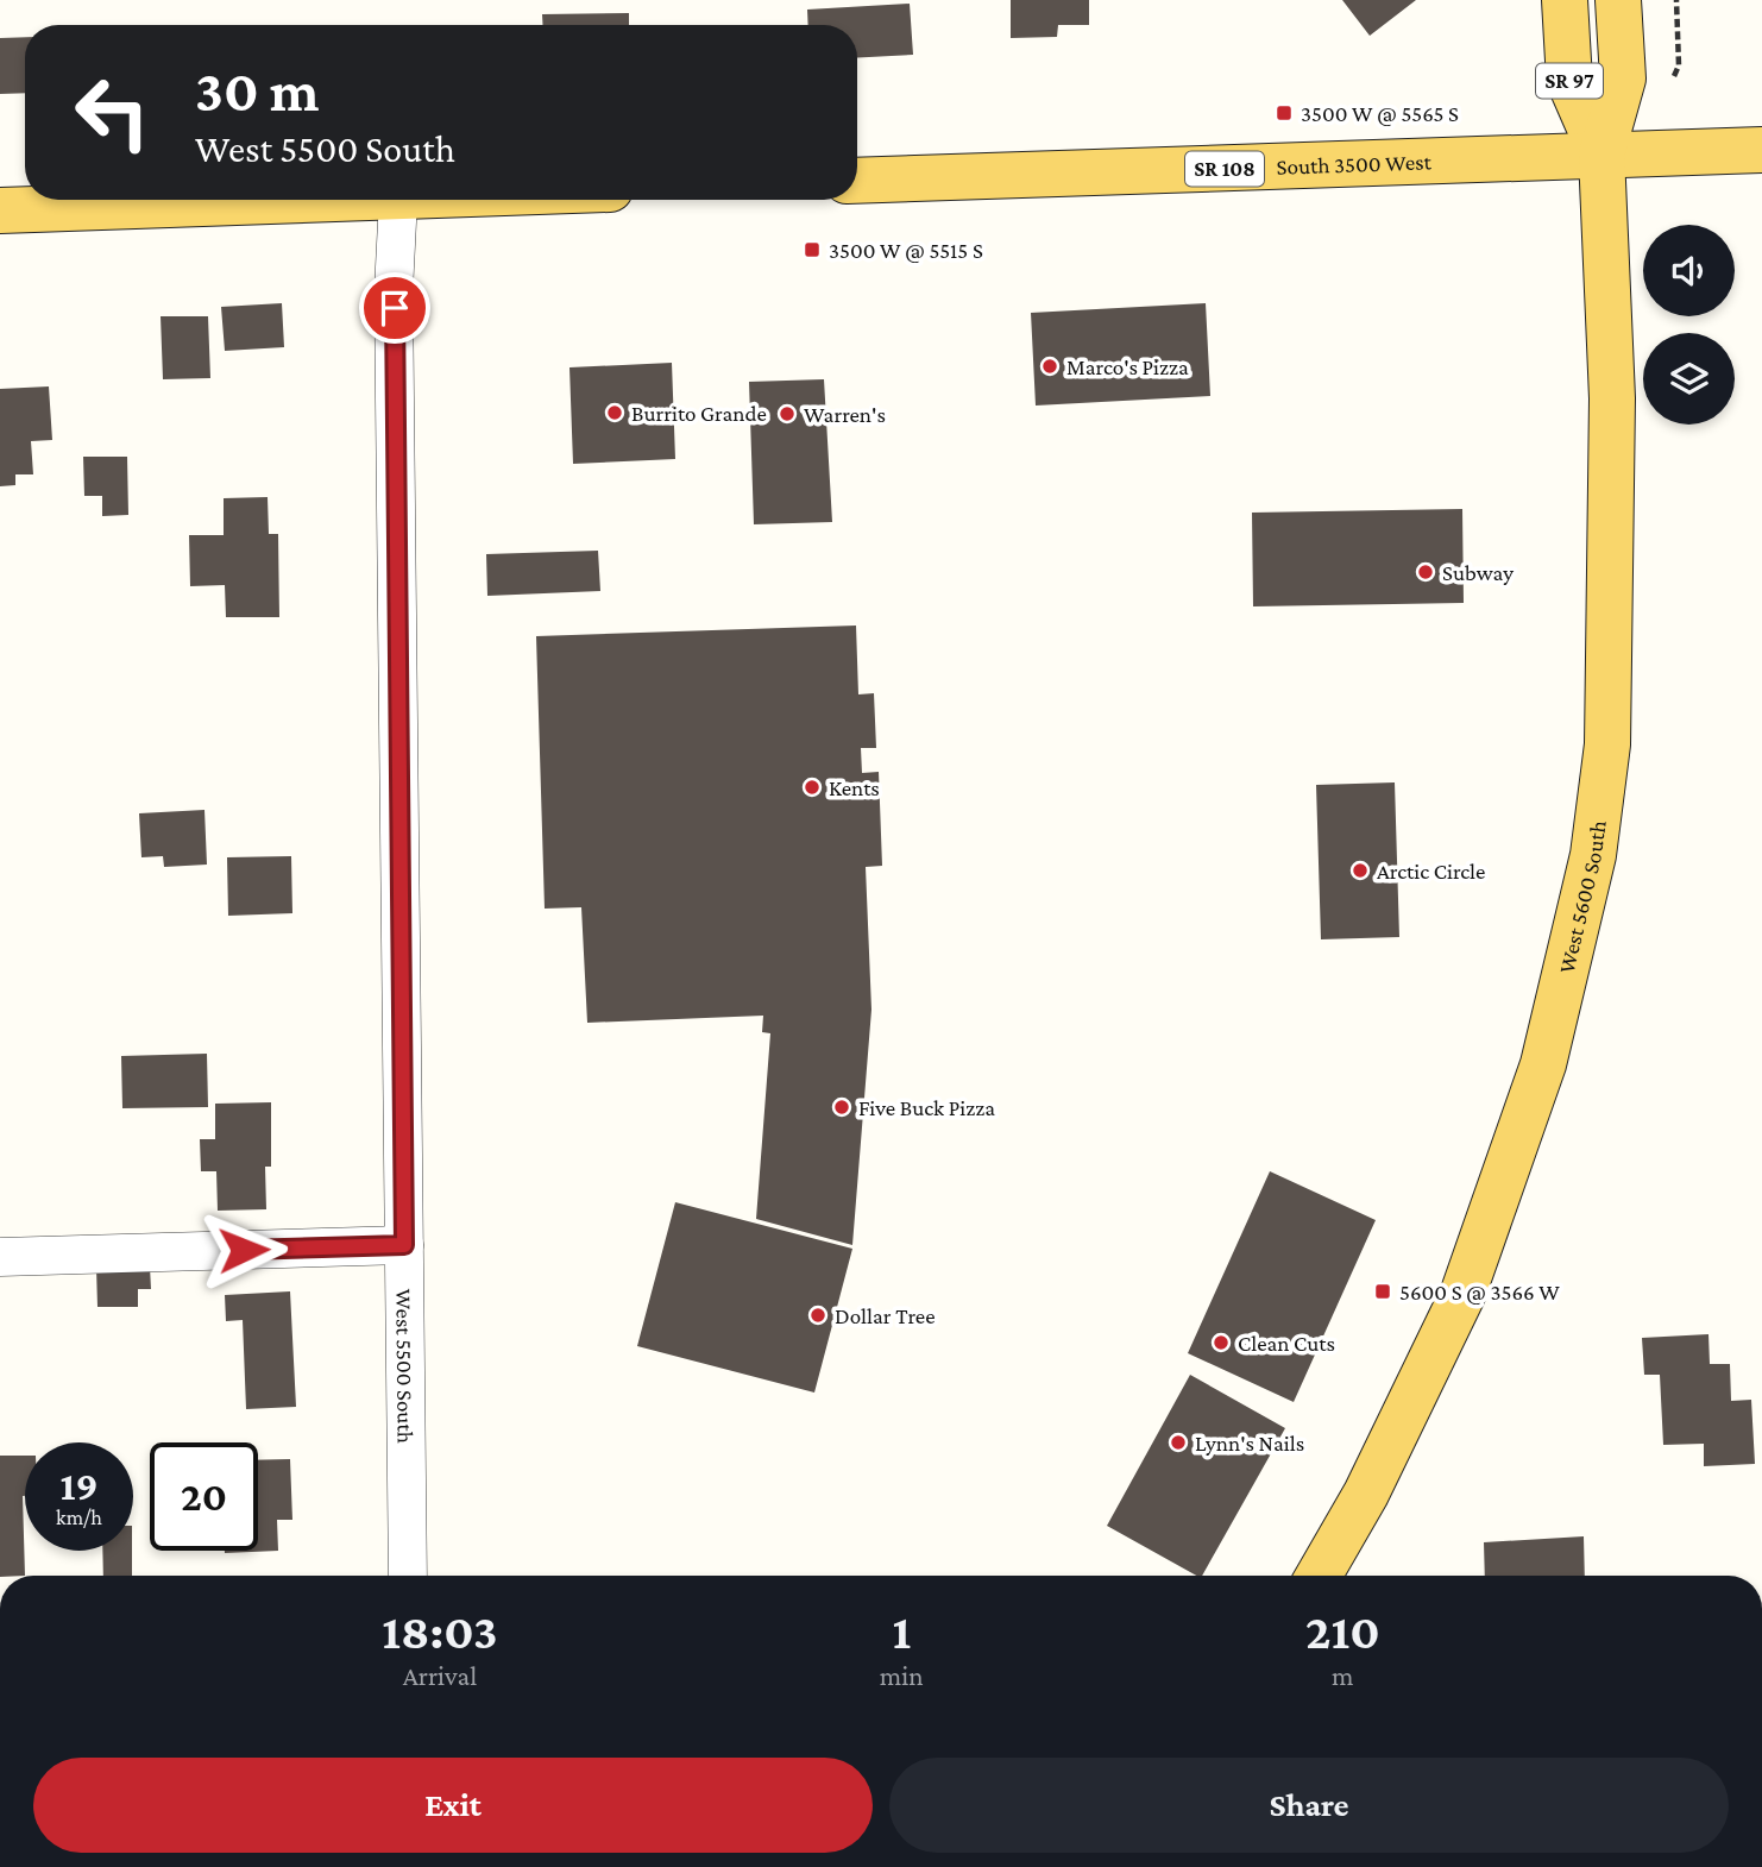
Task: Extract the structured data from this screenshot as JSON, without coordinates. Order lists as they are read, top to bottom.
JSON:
{
  "streets": {
    "main road": [
      "SR 97",
      "South 3500 West",
      "SR 108",
      "West 5600 South"
    ],
    "street": ["West 5500 South"]
  },
  "crossings": [
    ["SR 97", "South 3500 West"],
    ["SR 97", "West 5600 South"],
    ["South 3500 West", "West 5600 South"]
  ],
  "places": {
    "transit": ["3500 W @ 5565 S", "3500 W @ 5515 S", "5600 S @ 3566 W"],
    "other": [
      "Marco's Pizza",
      "Burrito Grande",
      "Warren's",
      "Subway",
      "Kents",
      "Arctic Circle",
      "Five Buck Pizza",
      "Dollar Tree",
      "Clean Cuts",
      "Lynn's Nails"
    ]
  },
  "page": {
    "turn": ["30 m", "West 5500 South"],
    "speed": "19 km/h",
    "limit": "20",
    "eta": [
      "18:03",
      "Arrival",
      "1",
      "min",
      "210",
      "m"
    ],
    "buttons": ["Exit", "Share"]
  }
}
